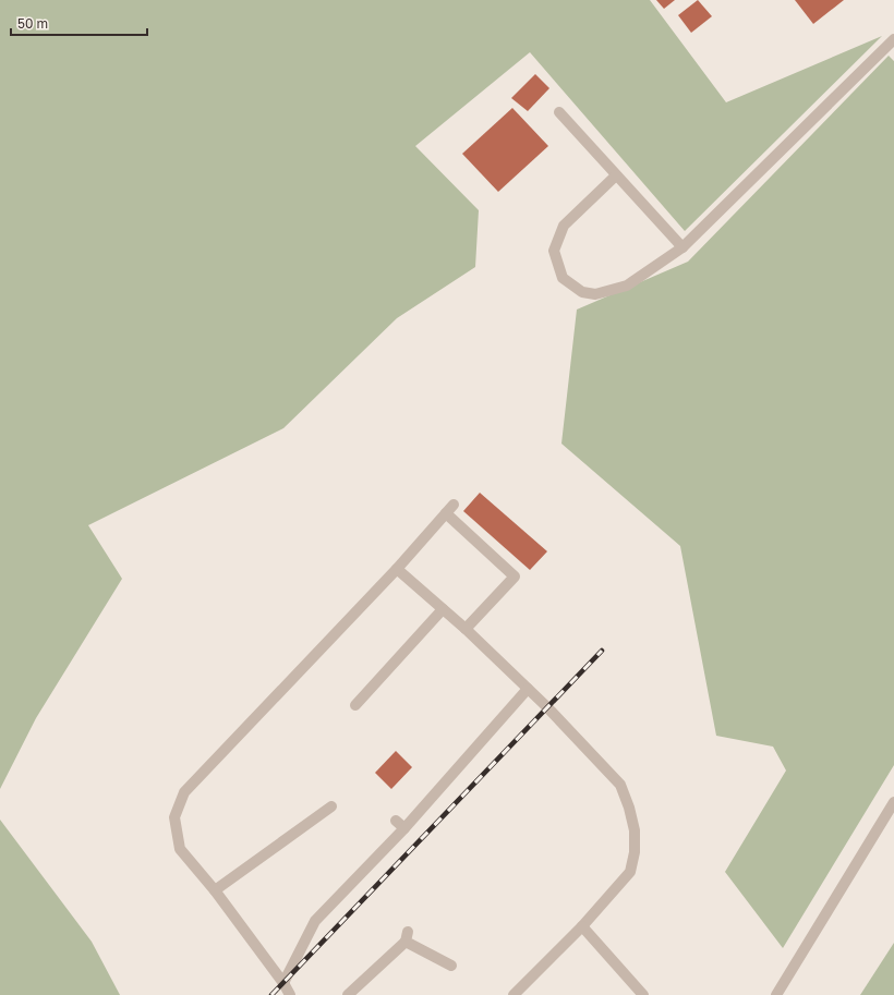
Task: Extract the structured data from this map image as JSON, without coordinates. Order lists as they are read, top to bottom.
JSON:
{
  "scale_bar": "50 m"
}
